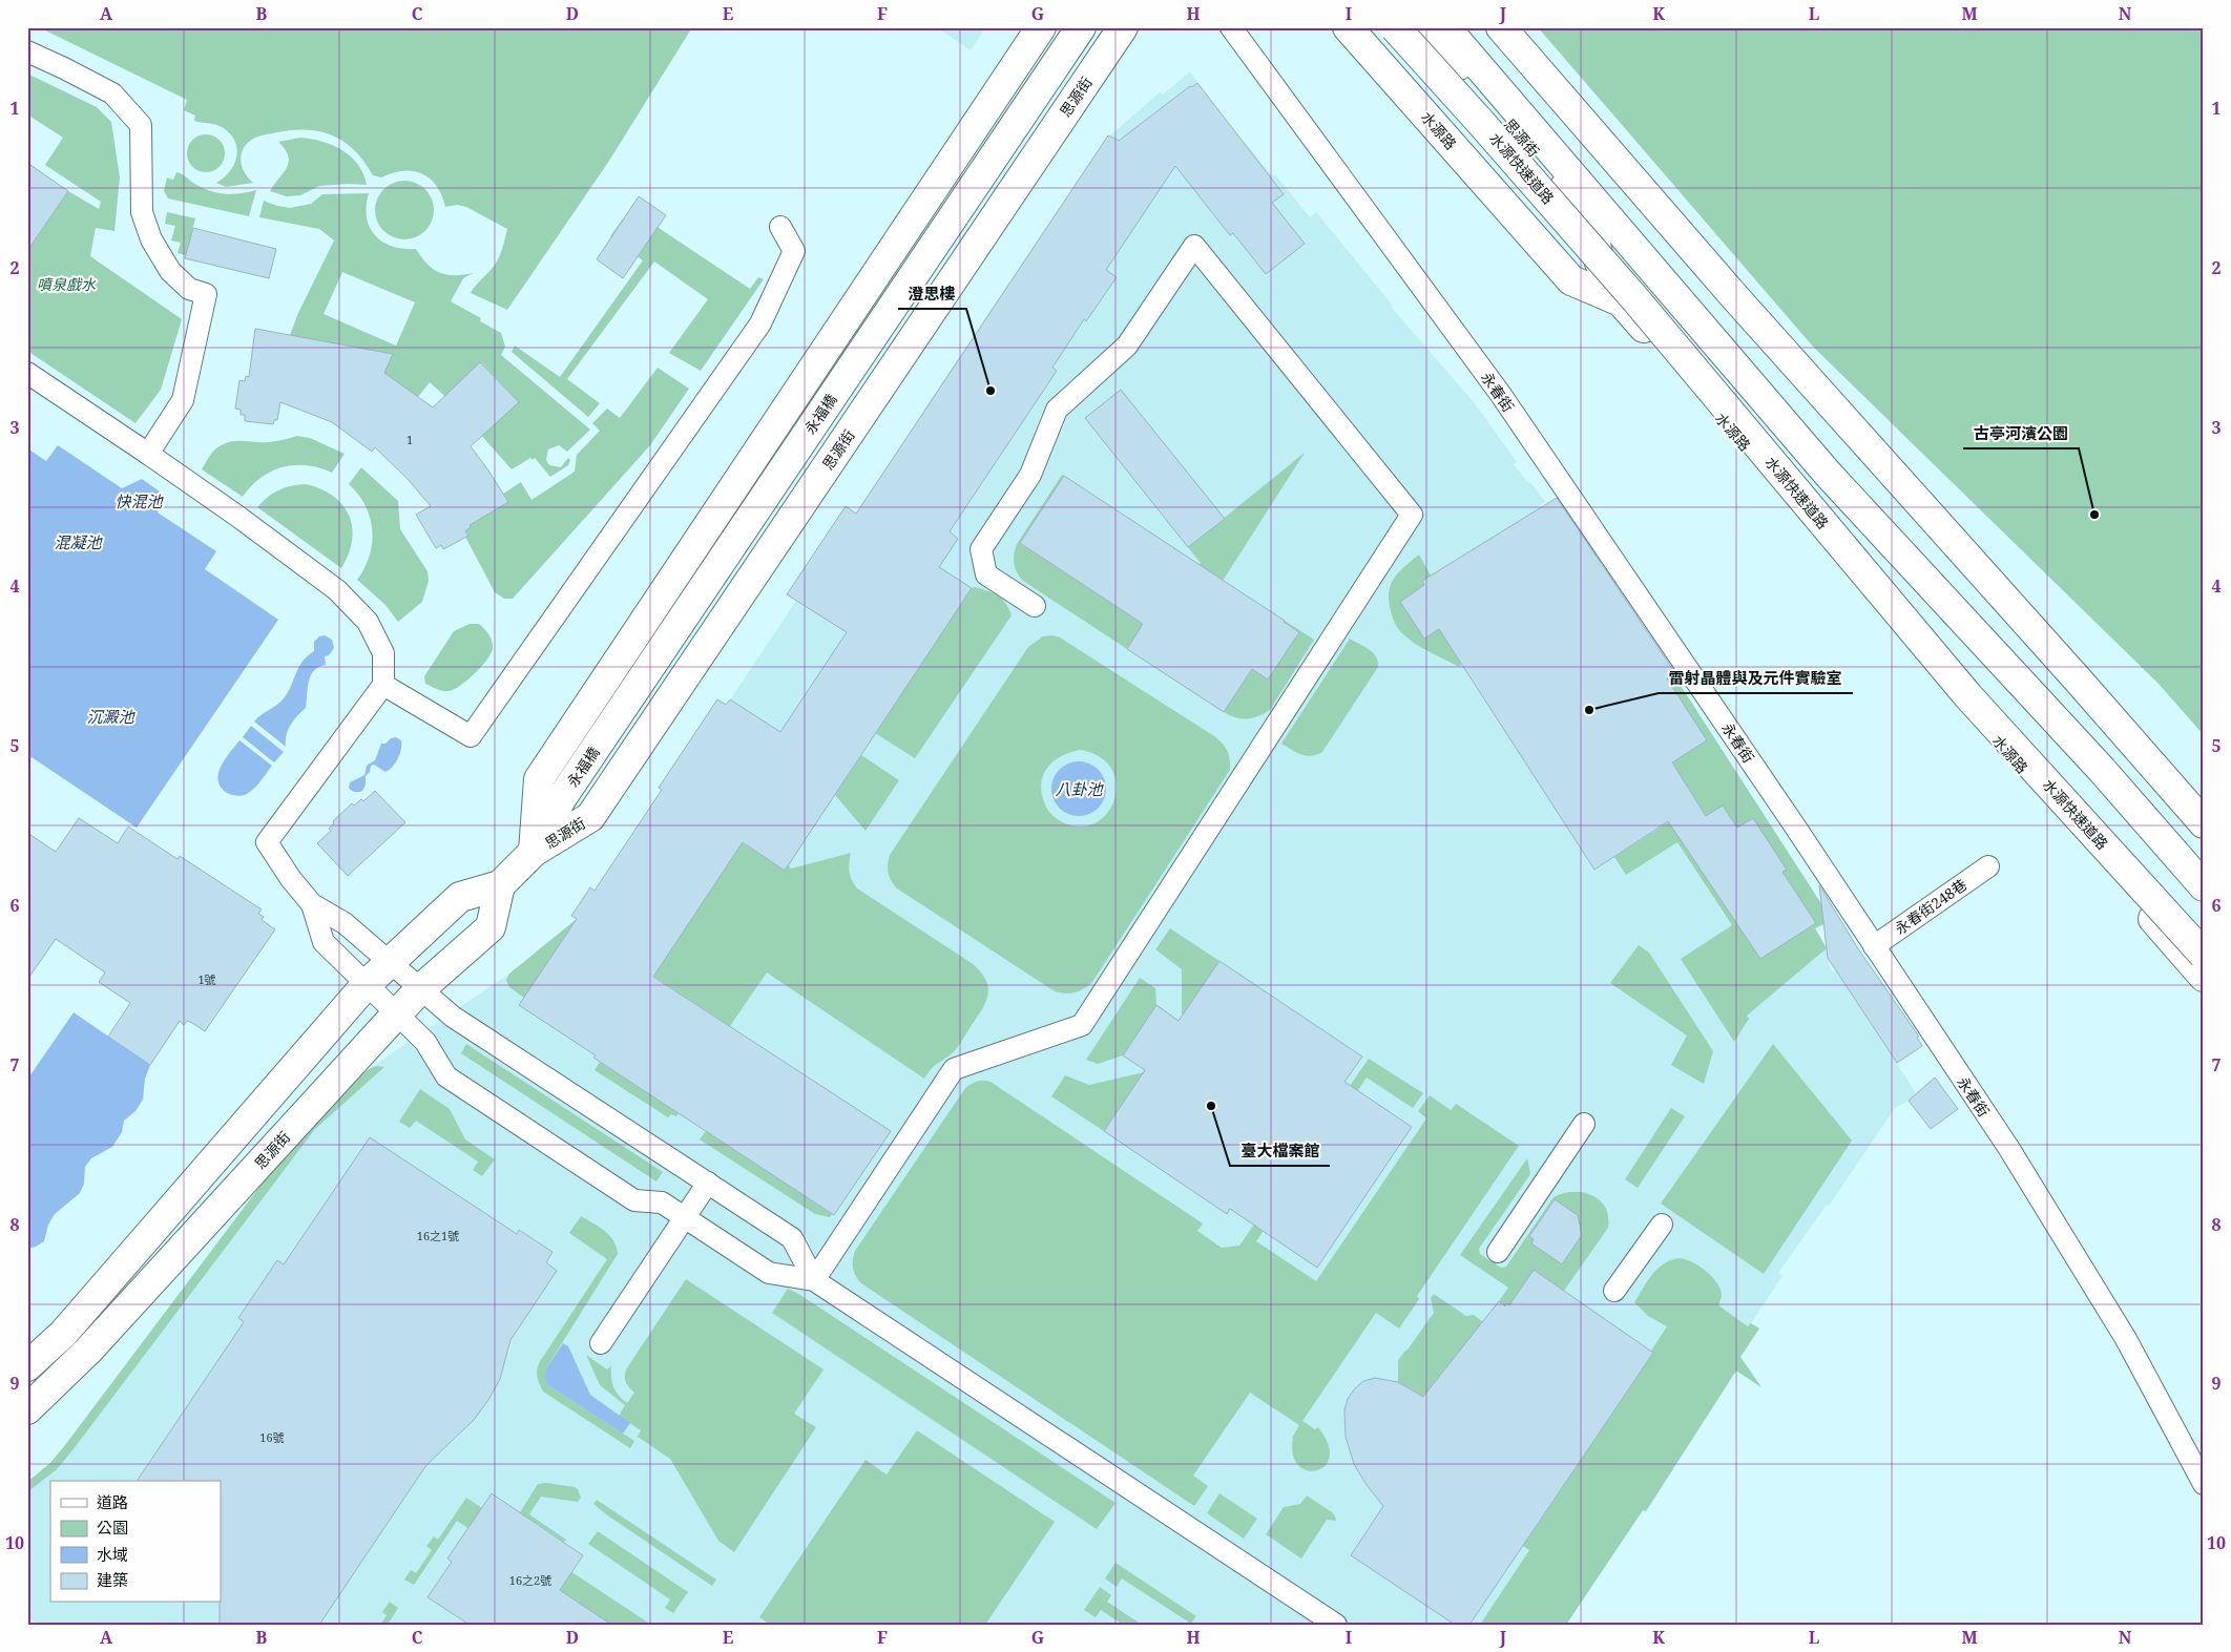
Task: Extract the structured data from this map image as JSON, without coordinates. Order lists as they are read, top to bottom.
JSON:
{
  "streets": {
    "main road": [
      "思源街",
      "水源路",
      "水源快速道路",
      "永福橋"
    ],
    "lane": ["永春街", "永春街248巷"]
  },
  "crossings": [
    ["思源街", "永福橋"],
    ["永春街", "永春街248巷"]
  ],
  "water": [
    "快混池",
    "混凝池",
    "沉澱池",
    "八卦池"
  ],
  "parks": ["噴泉戲水"],
  "places": [
    "澄思樓",
    "古亭河濱公園",
    "雷射晶體與及元件實驗室",
    "臺大檔案館"
  ],
  "house_numbers": [
    "1",
    "1號",
    "16之1號",
    "16號",
    "16之2號"
  ],
  "legend": [
    "道路",
    "公園",
    "水域",
    "建築"
  ],
  "grid": {
    "columns": [
      "A",
      "B",
      "C",
      "D",
      "E",
      "F",
      "G",
      "H",
      "I",
      "J",
      "K",
      "L",
      "M",
      "N"
    ],
    "rows": [
      "1",
      "2",
      "3",
      "4",
      "5",
      "6",
      "7",
      "8",
      "9",
      "10"
    ]
  }
}
